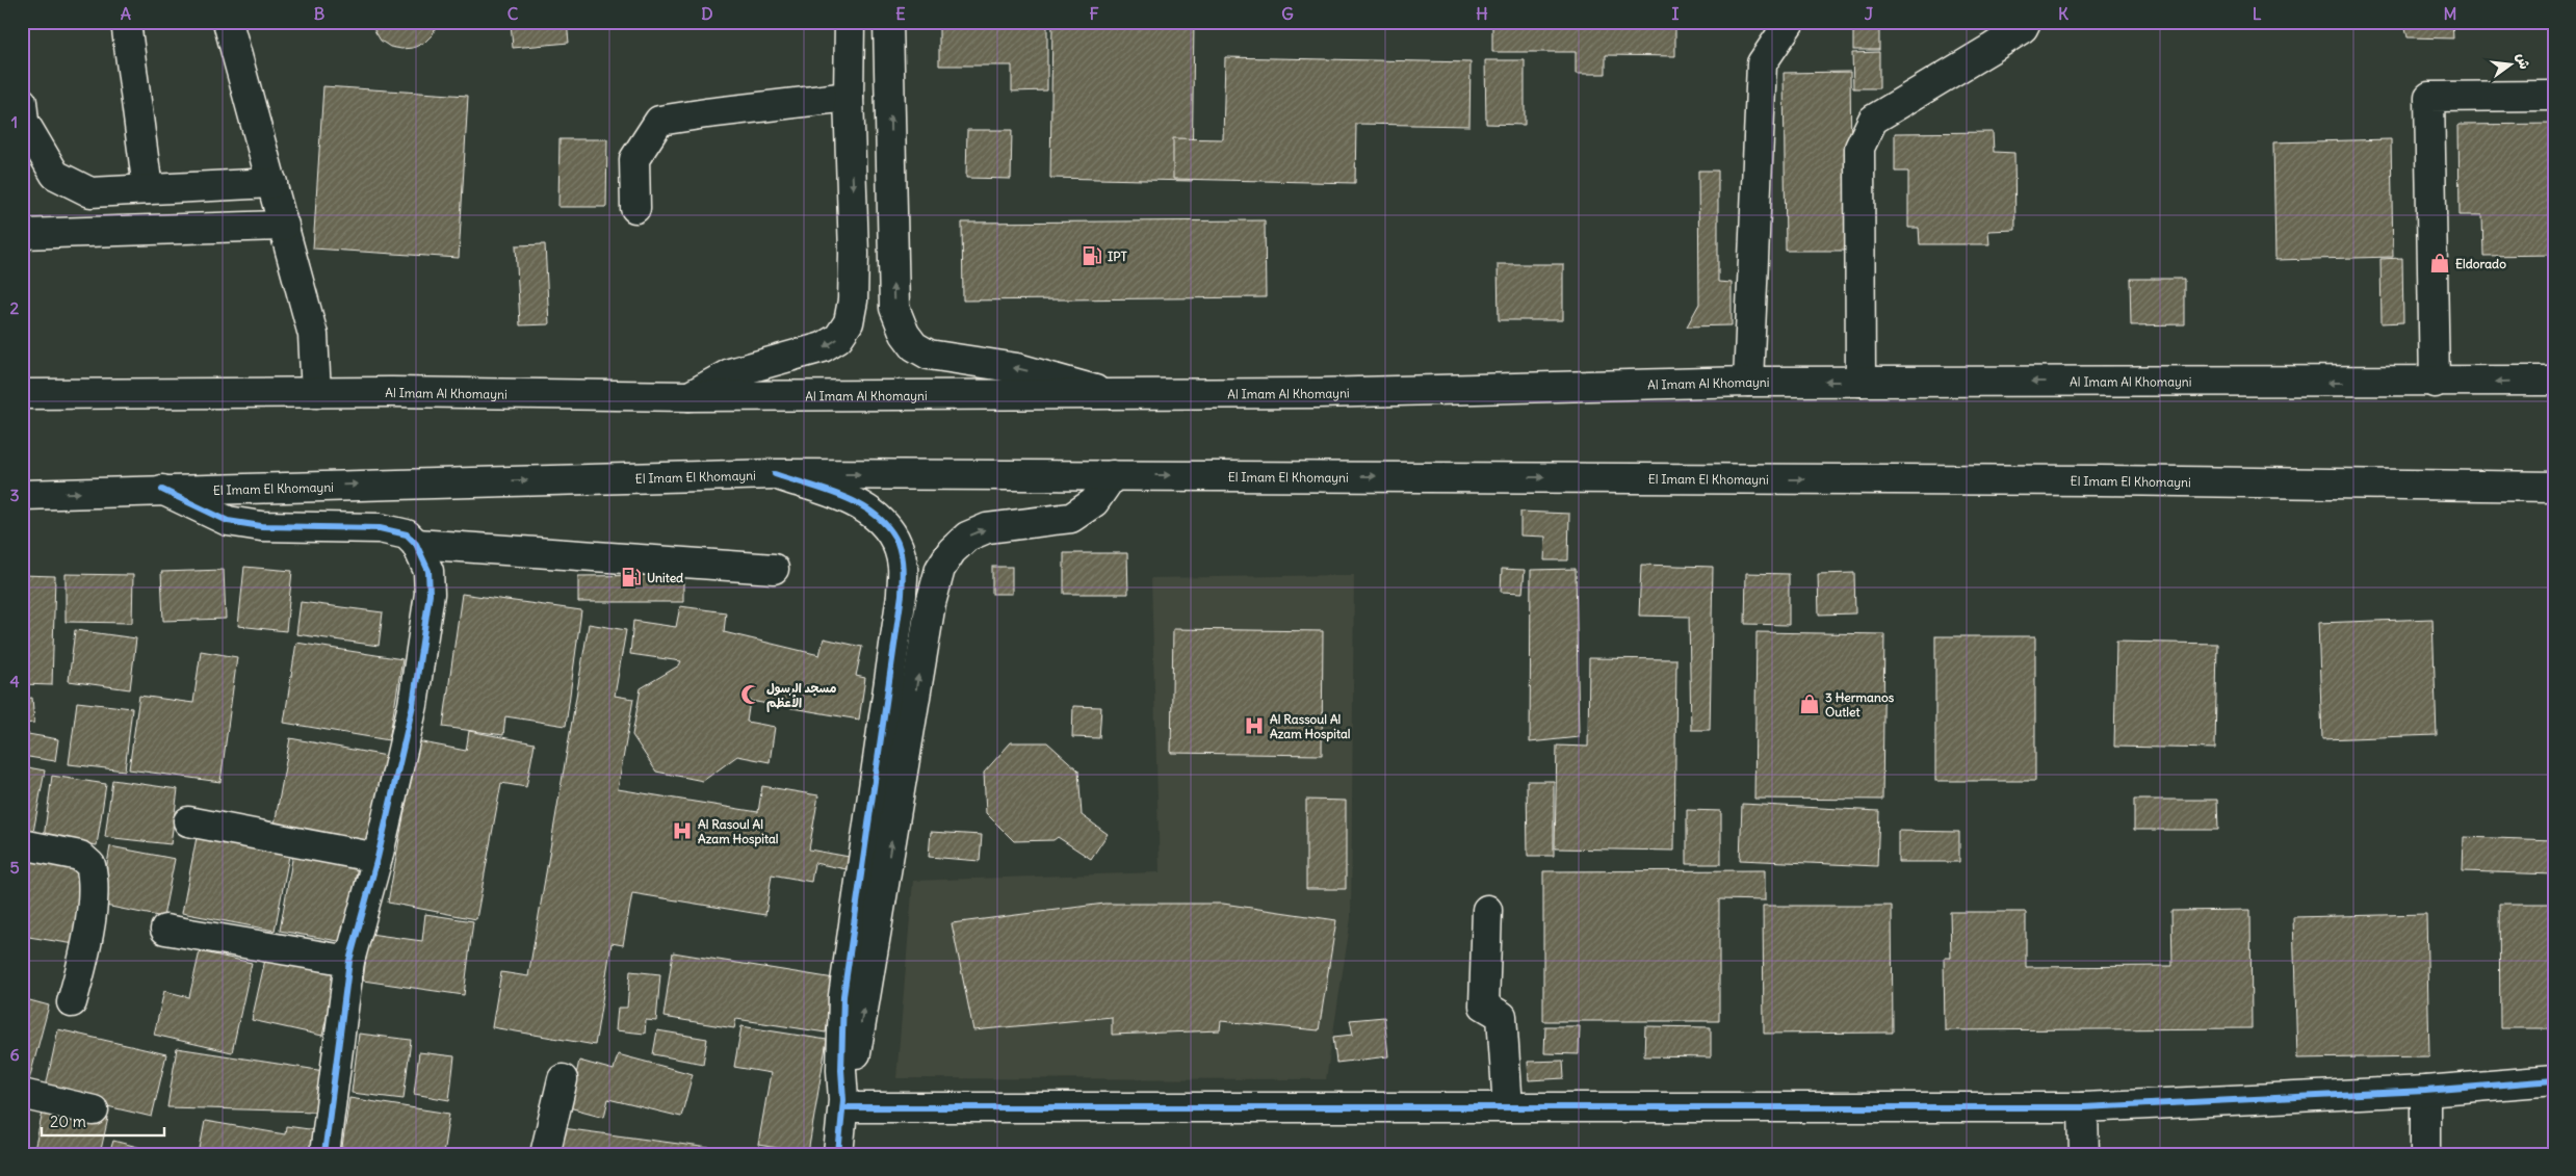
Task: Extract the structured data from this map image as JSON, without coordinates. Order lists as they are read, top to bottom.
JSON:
{
  "streets": {
    "main road": ["Al Imam Al Khomayni", "El Imam El Khomayni"]
  },
  "one_way": ["El Imam El Khomayni"],
  "places": {
    "fuel station": ["IPT", "United"],
    "shop": ["Eldorado", "3 Hermanos Outlet"],
    "mosque": ["مسجد الرسول الأعظم"],
    "hospital": ["Al Rassoul Al Azam Hospital", "Al Rasoul Al Azam Hospital"]
  },
  "scale_bar": "20 m",
  "north": "right",
  "grid": {
    "columns": [
      "A",
      "B",
      "C",
      "D",
      "E",
      "F",
      "G",
      "H",
      "I",
      "J",
      "K",
      "L",
      "M"
    ],
    "rows": [
      "1",
      "2",
      "3",
      "4",
      "5",
      "6"
    ]
  }
}
